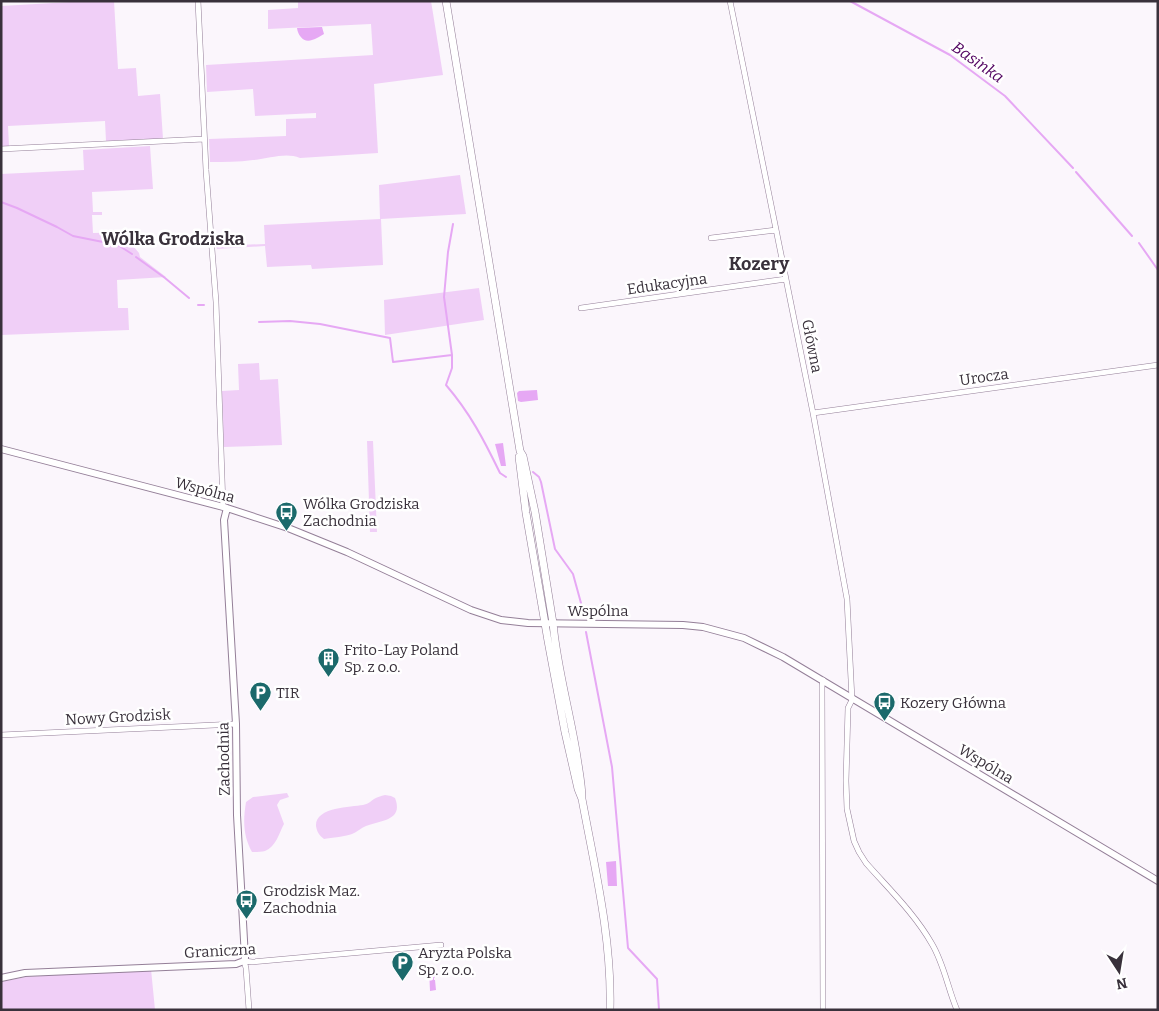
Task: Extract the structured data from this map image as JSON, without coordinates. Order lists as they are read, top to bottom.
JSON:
{
  "streets": {
    "street": [
      "Edukacyjna",
      "Główna",
      "Urocza",
      "Wspólna",
      "Nowy Grodzisk",
      "Zachodnia",
      "Graniczna"
    ]
  },
  "crossings": [
    ["Edukacyjna", "Główna"],
    ["Główna", "Urocza"],
    ["Główna", "Wspólna"],
    ["Wspólna", "Zachodnia"],
    ["Nowy Grodzisk", "Zachodnia"],
    ["Zachodnia", "Graniczna"]
  ],
  "districts": ["Wólka Grodziska", "Kozery"],
  "water": ["Basinka"],
  "places": {
    "bus stop": ["Wólka Grodziska Zachodnia", "Kozery Główna", "Grodzisk Maz. Zachodnia"],
    "building": ["Frito-Lay Poland Sp. z o.o."],
    "parking": ["TIR", "Aryzta Polska Sp. z o.o."]
  },
  "north": "bottom"
}
